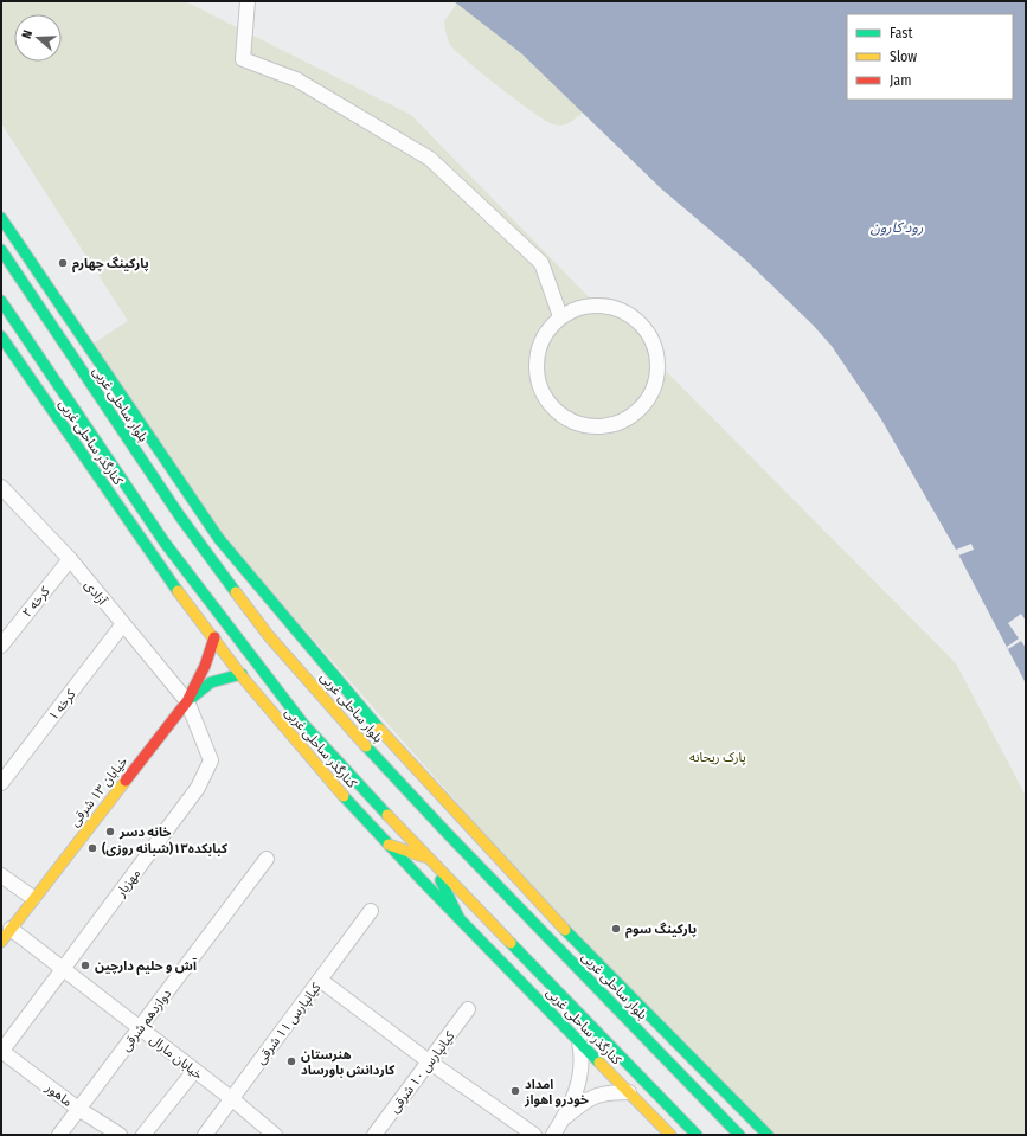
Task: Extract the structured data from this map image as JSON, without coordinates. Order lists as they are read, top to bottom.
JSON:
{
  "streets": {
    "street": [
      "بلوار ساحلی غربی",
      "کنارگذر ساحلی غربی",
      "آزادی",
      "کرخه ۲",
      "کرخه ۱",
      "خیابان ۱۳ شرقی",
      "مهزیار",
      "دوازدهم شرقی",
      "کیانپارس ۱۱ شرقی",
      "خیابان مارال",
      "کیانپارس ۱۰ شرقی",
      "ماهور"
    ]
  },
  "crossings": [
    ["کنارگذر ساحلی غربی", "خیابان ۱۳ شرقی"],
    ["آزادی", "کرخه ۲"],
    ["آزادی", "کرخه ۱"],
    ["آزادی", "خیابان ۱۳ شرقی"],
    ["آزادی", "مهزیار"],
    ["خیابان ۱۳ شرقی", "مهزیار"],
    ["خیابان ۱۳ شرقی", "خیابان مارال"],
    ["مهزیار", "خیابان مارال"],
    ["مهزیار", "ماهور"],
    ["دوازدهم شرقی", "خیابان مارال"],
    ["دوازدهم شرقی", "ماهور"],
    ["کیانپارس ۱۱ شرقی", "خیابان مارال"]
  ],
  "water": ["رود کارون"],
  "parks": ["پارک ریحانه"],
  "places": [
    "پارکینگ چهارم",
    "خانه دسر",
    "کبابکده۱۳(شبانه روزی)",
    "پارکینگ سوم",
    "آش و حلیم دارچین",
    "هنرستان کاردانش باورساد",
    "امداد خودرو اهواز"
  ],
  "legend": ["Fast", "Slow", "Jam"],
  "north": "left"
}
